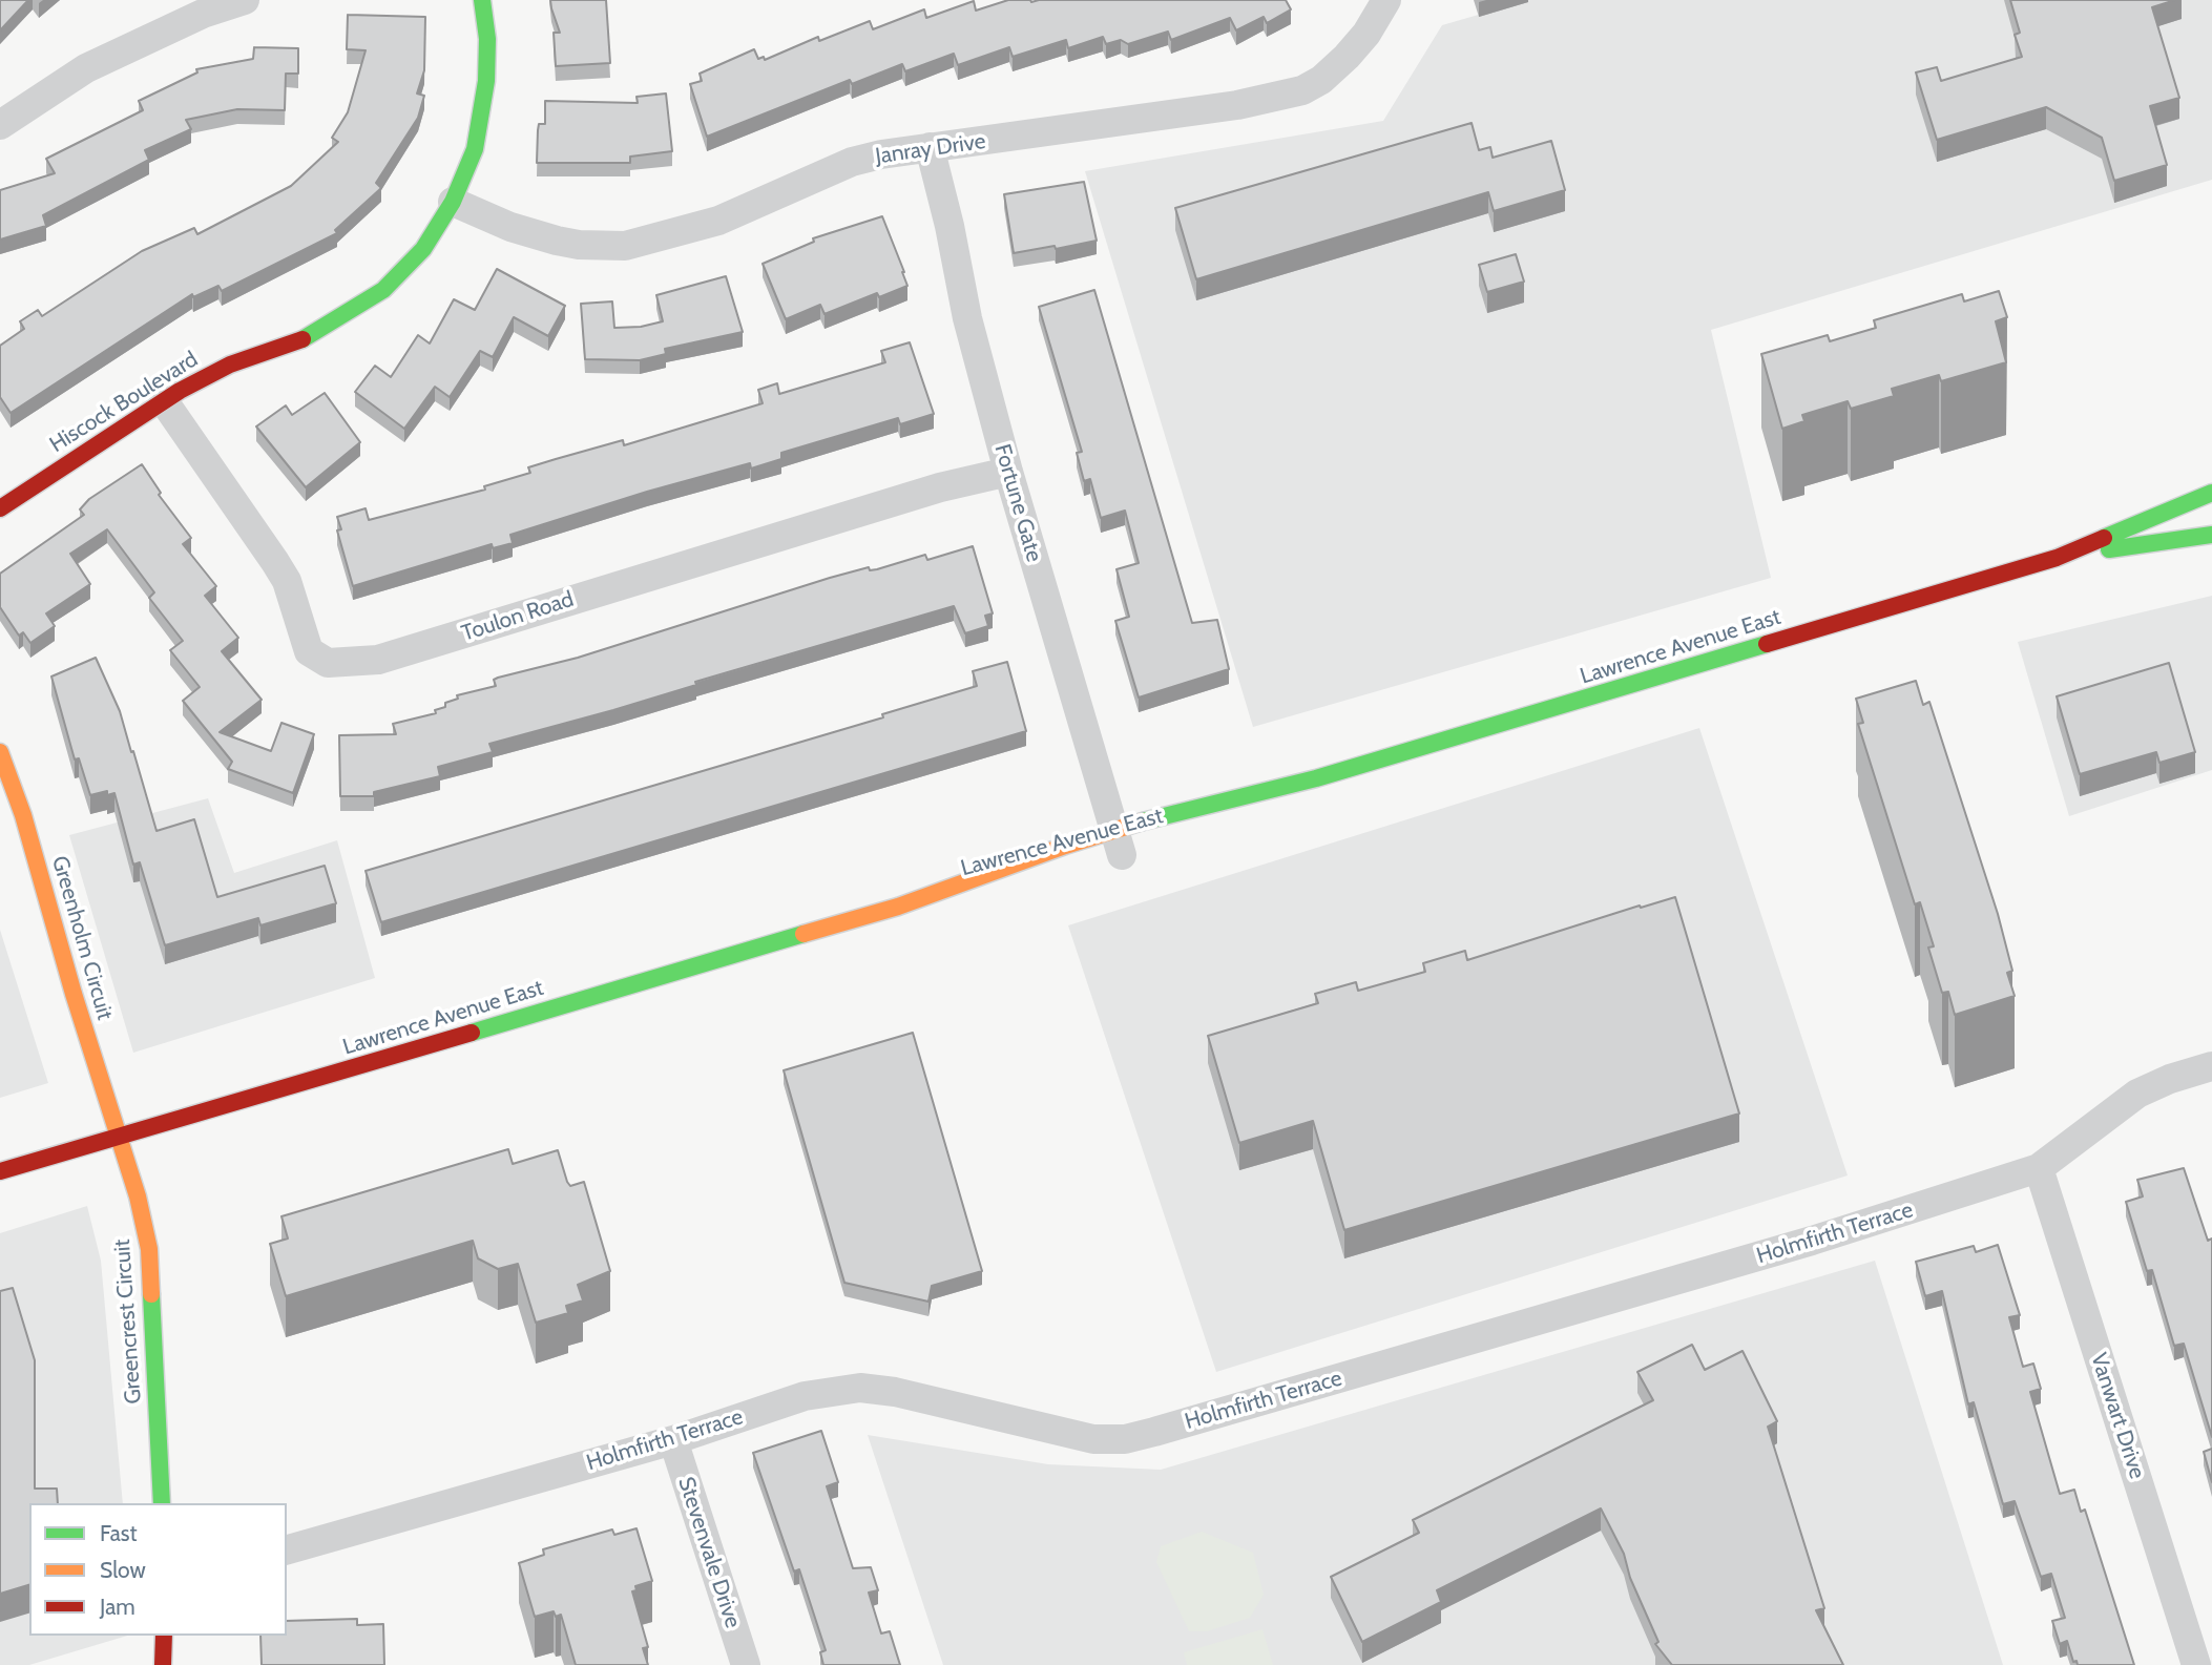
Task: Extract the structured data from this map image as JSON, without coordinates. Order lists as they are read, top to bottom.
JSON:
{
  "streets": {
    "main road": [
      "Hiscock Boulevard",
      "Lawrence Avenue East",
      "Greenholm Circuit",
      "Greencrest Circuit"
    ],
    "street": [
      "Janray Drive",
      "Fortune Gate",
      "Toulon Road",
      "Holmfirth Terrace",
      "Vanwart Drive",
      "Stevenvale Drive"
    ]
  },
  "crossings": [
    ["Janray Drive", "Hiscock Boulevard"],
    ["Janray Drive", "Fortune Gate"],
    ["Hiscock Boulevard", "Toulon Road"],
    ["Fortune Gate", "Toulon Road"],
    ["Fortune Gate", "Lawrence Avenue East"],
    ["Lawrence Avenue East", "Greenholm Circuit"],
    ["Lawrence Avenue East", "Greencrest Circuit"],
    ["Greenholm Circuit", "Greencrest Circuit"],
    ["Holmfirth Terrace", "Vanwart Drive"],
    ["Holmfirth Terrace", "Stevenvale Drive"]
  ],
  "legend": ["Fast", "Slow", "Jam"]
}
